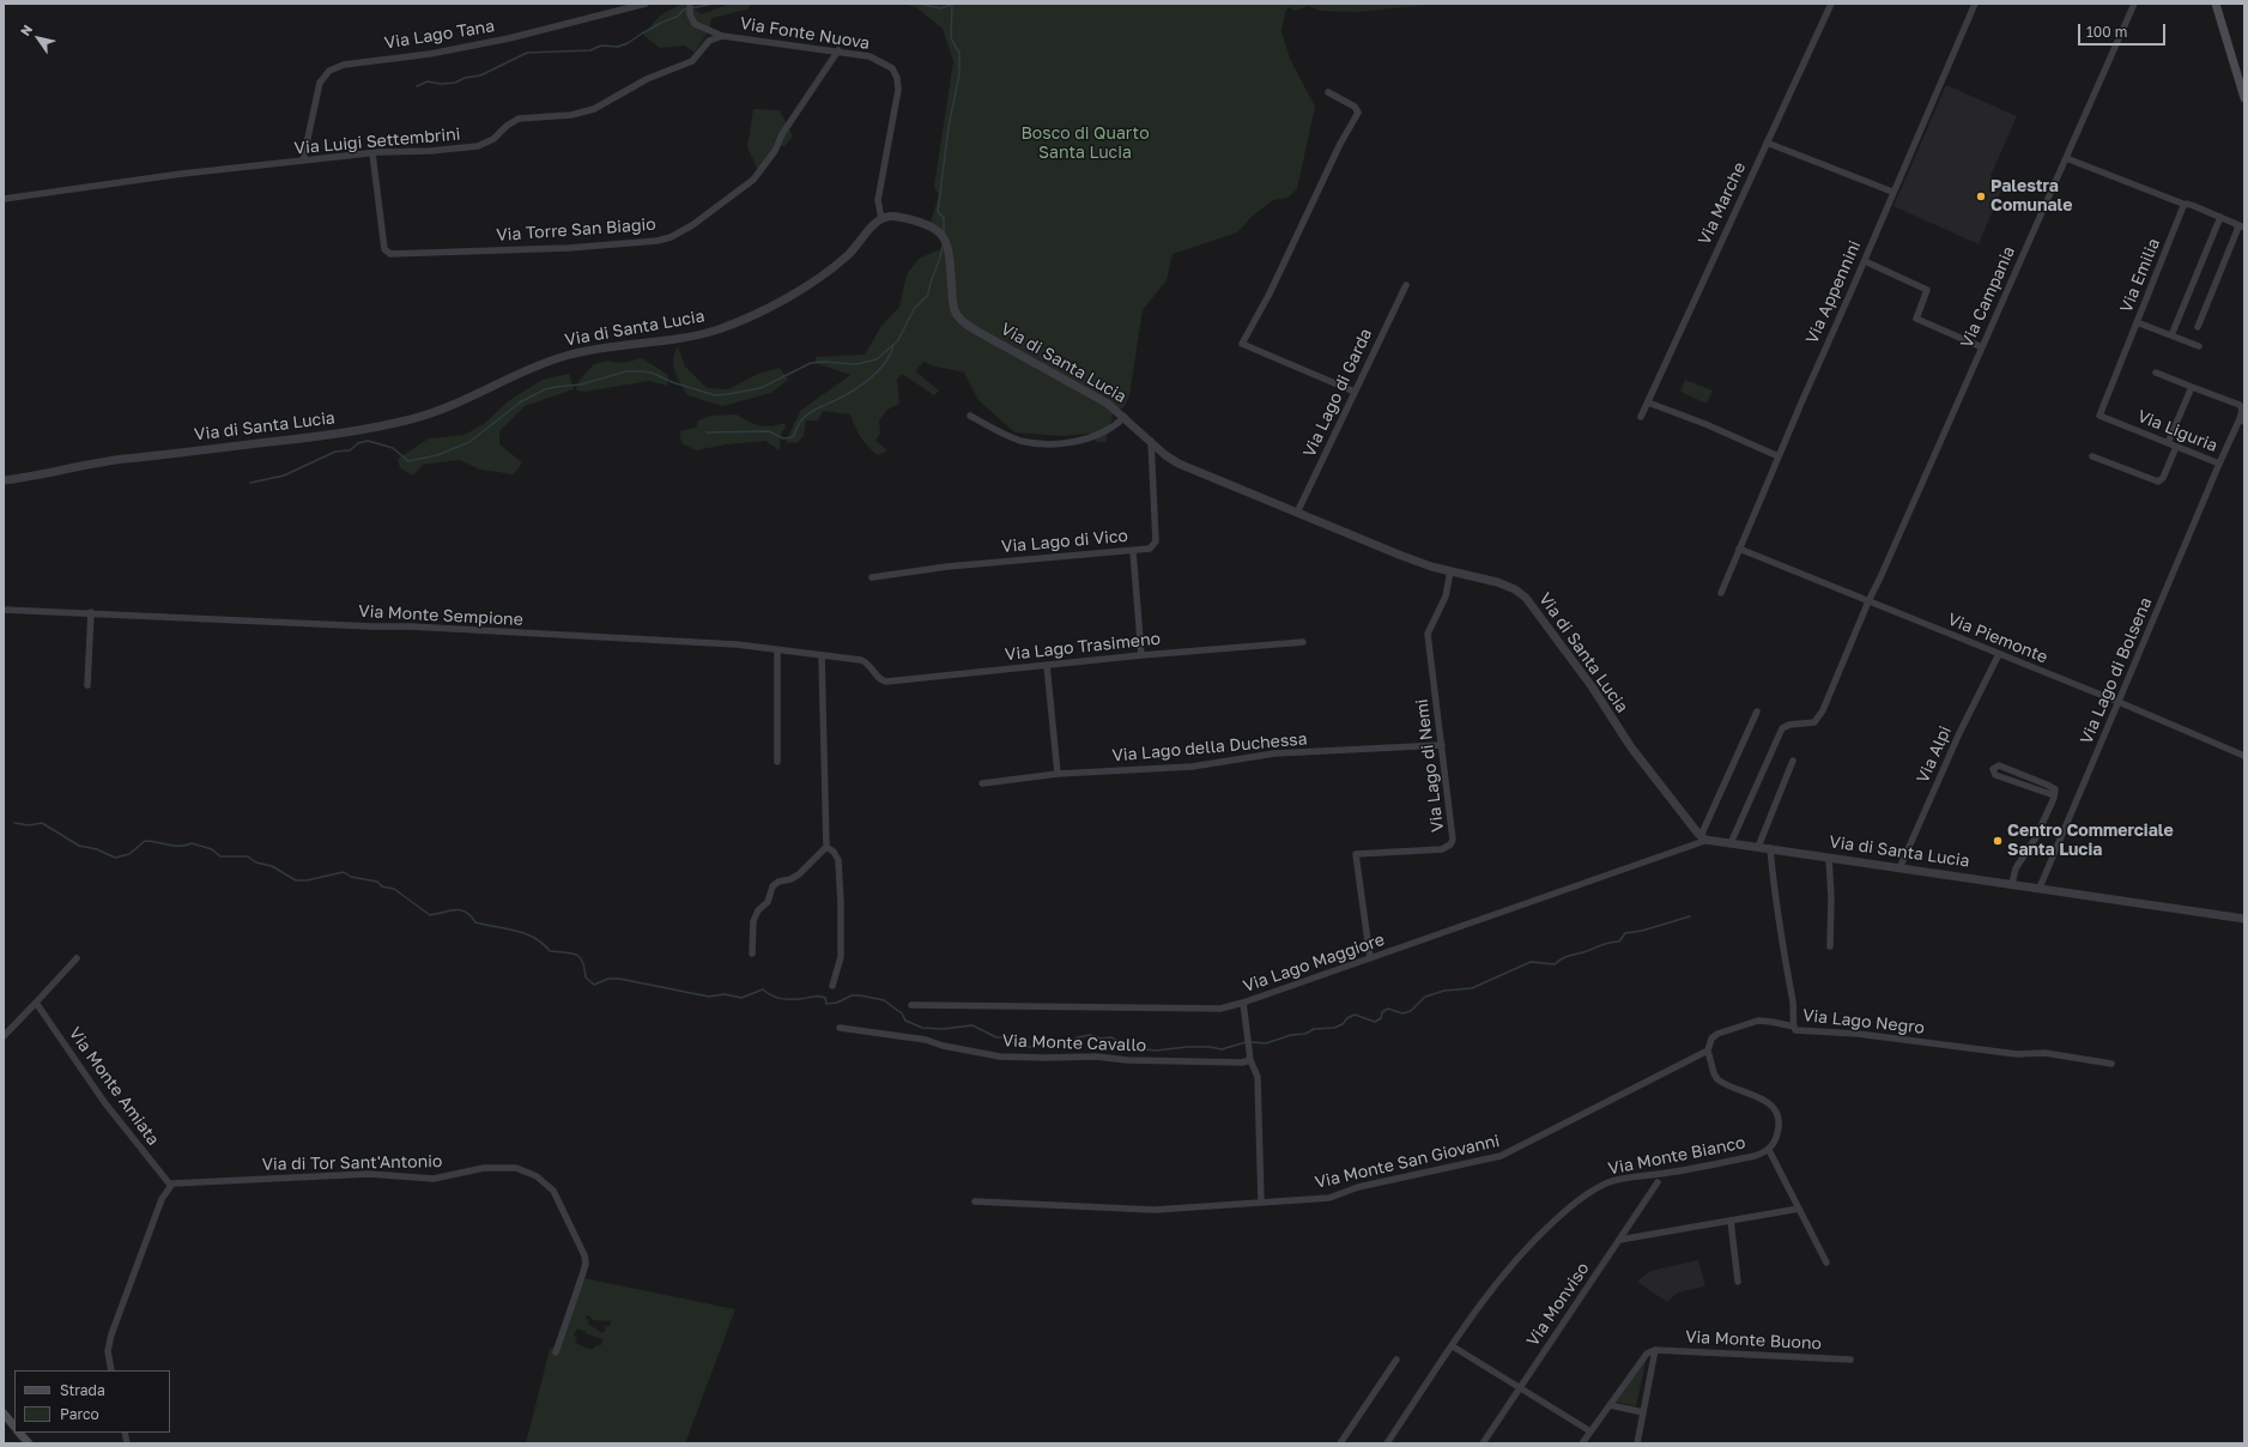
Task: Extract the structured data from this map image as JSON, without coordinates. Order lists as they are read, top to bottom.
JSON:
{
  "streets": {
    "street": [
      "Via Fonte Nuova",
      "Via Lago Tana",
      "Via Luigi Settembrini",
      "Via Marche",
      "Via Torre San Biagio",
      "Via Emilia",
      "Via Appennini",
      "Via Campania",
      "Via di Santa Lucia",
      "Via Lago di Garda",
      "Via Liguria",
      "Via Lago di Vico",
      "Via Monte Sempione",
      "Via Piemonte",
      "Via Lago Trasimeno",
      "Via Lago di Bolsena",
      "Via Lago della Duchessa",
      "Via Alpi",
      "Via Lago di Nemi",
      "Via Lago Maggiore",
      "Via Lago Negro",
      "Via Monte Cavallo",
      "Via Monte Amiata",
      "Via Monte Bianco",
      "Via Monte San Giovanni",
      "Via di Tor Sant'Antonio",
      "Via Monviso",
      "Via Monte Buono"
    ]
  },
  "crossings": [
    ["Via Fonte Nuova", "Via Luigi Settembrini"],
    ["Via Fonte Nuova", "Via Torre San Biagio"],
    ["Via Fonte Nuova", "Via di Santa Lucia"],
    ["Via Lago Tana", "Via Luigi Settembrini"],
    ["Via Luigi Settembrini", "Via Torre San Biagio"],
    ["Via Emilia", "Via Liguria"],
    ["Via Appennini", "Via Piemonte"],
    ["Via Campania", "Via di Santa Lucia"],
    ["Via Campania", "Via Piemonte"],
    ["Via di Santa Lucia", "Via Lago di Garda"],
    ["Via di Santa Lucia", "Via Lago di Vico"],
    ["Via di Santa Lucia", "Via Lago di Bolsena"],
    ["Via di Santa Lucia", "Via Alpi"],
    ["Via di Santa Lucia", "Via Lago di Nemi"],
    ["Via di Santa Lucia", "Via Lago Maggiore"],
    ["Via di Santa Lucia", "Via Lago Negro"],
    ["Via Liguria", "Via Lago di Bolsena"],
    ["Via Monte Sempione", "Via Lago Trasimeno"],
    ["Via Piemonte", "Via Lago di Bolsena"],
    ["Via Piemonte", "Via Alpi"],
    ["Via Lago della Duchessa", "Via Lago di Nemi"],
    ["Via Lago di Nemi", "Via Lago Maggiore"],
    ["Via Monte Amiata", "Via di Tor Sant'Antonio"],
    ["Via Monte Bianco", "Via Monte San Giovanni"]
  ],
  "parks": ["Bosco di Quarto Santa Lucia"],
  "places": ["Palestra Comunale", "Centro Commerciale Santa Lucia"],
  "legend": ["Strada", "Parco"],
  "scale_bar": "100 m",
  "north": "top left"
}
